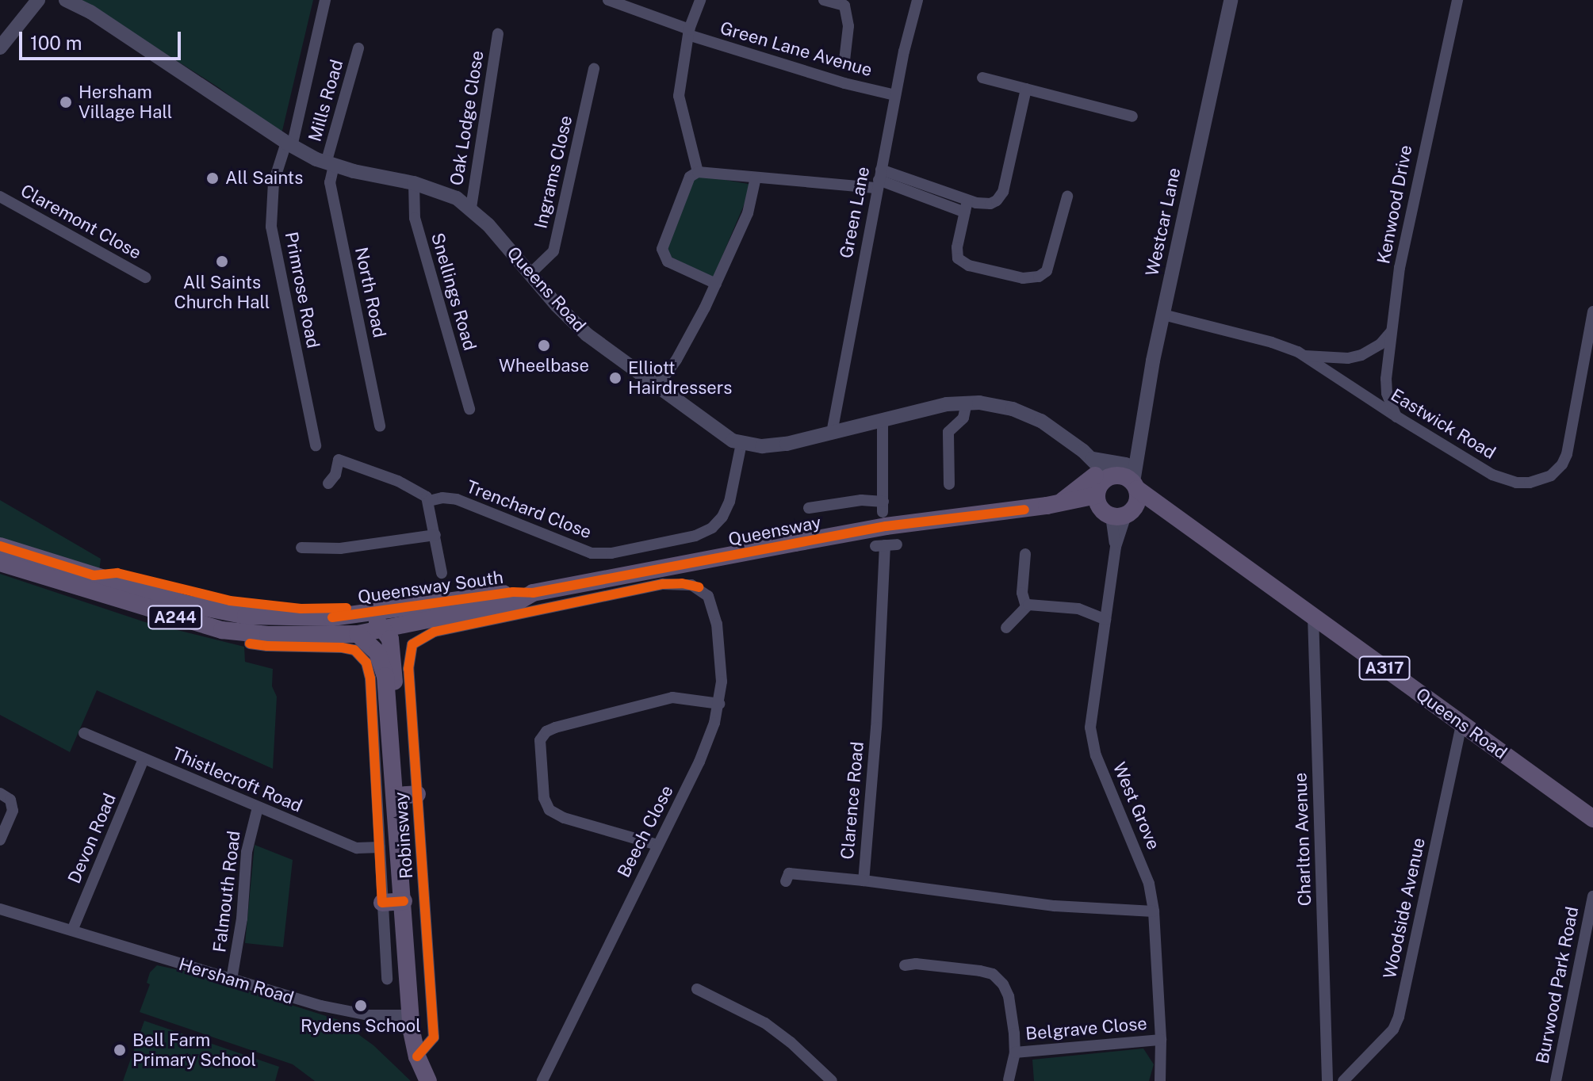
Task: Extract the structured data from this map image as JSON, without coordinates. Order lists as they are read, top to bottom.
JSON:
{
  "streets": {
    "main road": [
      "Queens Road",
      "Queensway",
      "Queensway South",
      "A244",
      "A317",
      "Robinsway"
    ],
    "street": [
      "Green Lane Avenue",
      "Mills Road",
      "Oak Lodge Close",
      "Ingrams Close",
      "Kenwood Drive",
      "Green Lane",
      "Claremont Close",
      "Westcar Lane",
      "Primrose Road",
      "Snellings Road",
      "North Road",
      "Eastwick Road",
      "Trenchard Close",
      "Thistlecroft Road",
      "Clarence Road",
      "West Grove",
      "Beech Close",
      "Devon Road",
      "Charlton Avenue",
      "Falmouth Road",
      "Woodside Avenue",
      "Hersham Road",
      "Burwood Park Road",
      "Belgrave Close"
    ]
  },
  "crossings": [
    ["Green Lane Avenue", "Green Lane"],
    ["Mills Road", "Queens Road"],
    ["Mills Road", "North Road"],
    ["Oak Lodge Close", "Queens Road"],
    ["Ingrams Close", "Queens Road"],
    ["Kenwood Drive", "Eastwick Road"],
    ["Green Lane", "Queens Road"],
    ["Westcar Lane", "Queens Road"],
    ["Westcar Lane", "Eastwick Road"],
    ["Westcar Lane", "Queensway"],
    ["Westcar Lane", "West Grove"],
    ["Queens Road", "Primrose Road"],
    ["Queens Road", "Snellings Road"],
    ["Queens Road", "North Road"],
    ["Queens Road", "Trenchard Close"],
    ["Queens Road", "Queensway"],
    ["Queens Road", "West Grove"],
    ["Queens Road", "Charlton Avenue"],
    ["Queens Road", "Woodside Avenue"],
    ["Queensway", "Queensway South"],
    ["Queensway", "A244"],
    ["Queensway", "West Grove"],
    ["Queensway", "Robinsway"],
    ["Queensway South", "A244"],
    ["Queensway South", "Robinsway"],
    ["A244", "Robinsway"],
    ["Thistlecroft Road", "Robinsway"],
    ["Thistlecroft Road", "Devon Road"],
    ["Thistlecroft Road", "Falmouth Road"],
    ["Clarence Road", "West Grove"],
    ["West Grove", "Belgrave Close"],
    ["Beech Close", "Robinsway"],
    ["Robinsway", "Hersham Road"],
    ["Devon Road", "Hersham Road"],
    ["Falmouth Road", "Hersham Road"]
  ],
  "places": [
    "Hersham Village Hall",
    "All Saints",
    "All Saints Church Hall",
    "Wheelbase",
    "Elliott Hairdressers",
    "Rydens School",
    "Bell Farm Primary School"
  ],
  "scale_bar": "100 m"
}
